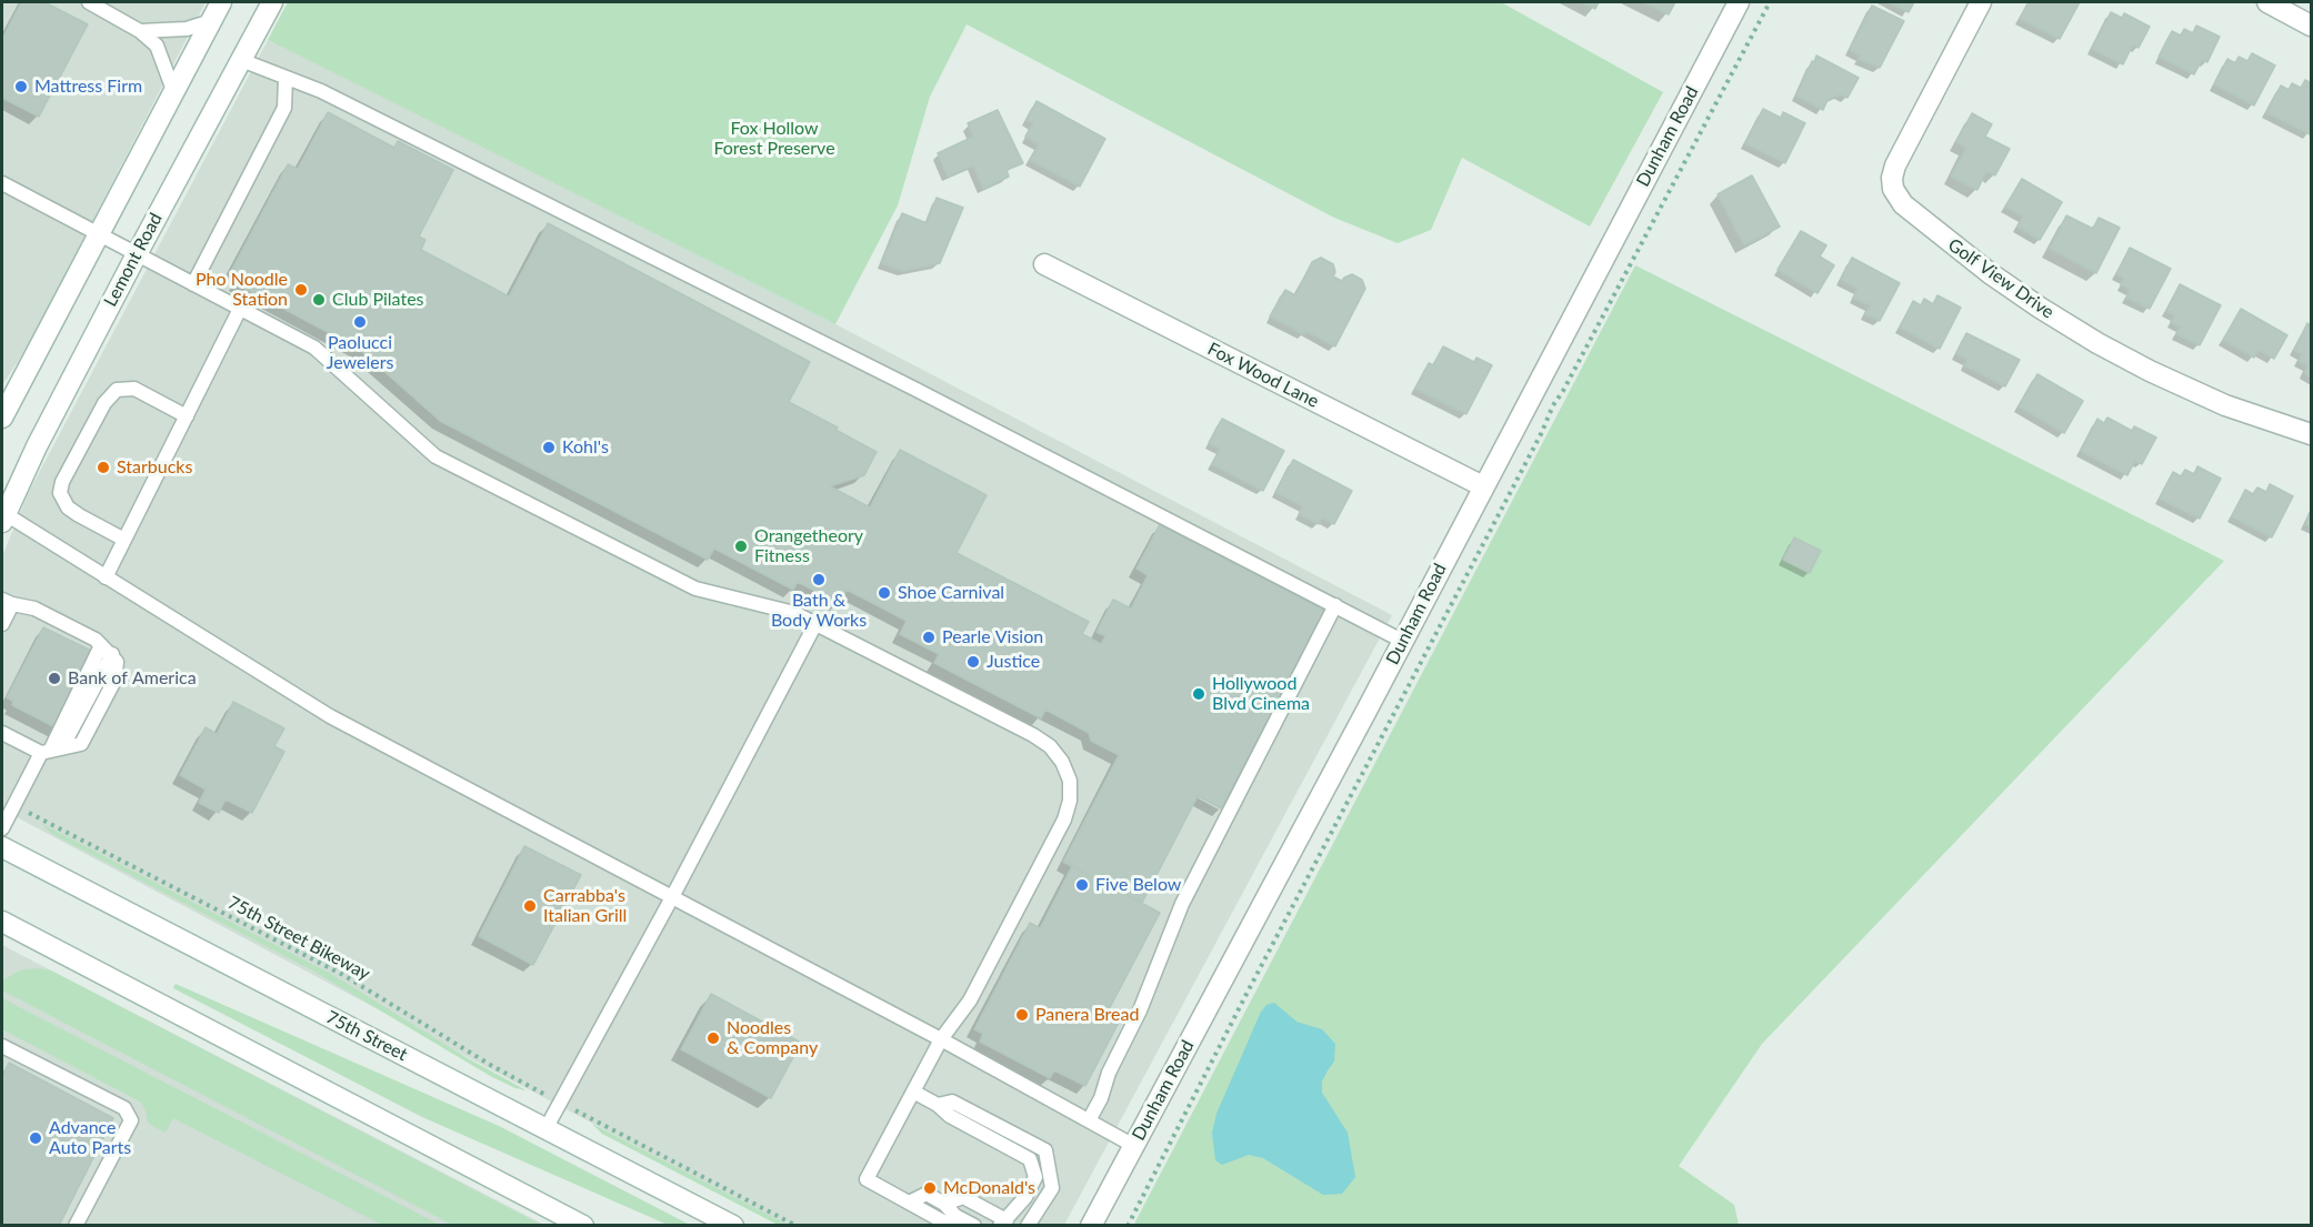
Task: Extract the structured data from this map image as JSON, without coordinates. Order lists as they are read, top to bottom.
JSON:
{
  "streets": {
    "street": [
      "Dunham Road",
      "Lemont Road",
      "Golf View Drive",
      "Fox Wood Lane",
      "75th Street"
    ],
    "path": ["75th Street Bikeway"]
  },
  "crossings": [
    ["Dunham Road", "Fox Wood Lane"]
  ],
  "parks": ["Fox Hollow Forest Preserve"],
  "places": [
    "Mattress Firm",
    "Pho Noodle Station",
    "Club Pilates",
    "Paolucci Jewelers",
    "Kohl's",
    "Starbucks",
    "Orangetheory Fitness",
    "Bath & Body Works",
    "Shoe Carnival",
    "Pearle Vision",
    "Justice",
    "Bank of America",
    "Hollywood Blvd Cinema",
    "Five Below",
    "Carrabba's Italian Grill",
    "Panera Bread",
    "Noodles & Company",
    "Advance Auto Parts",
    "McDonald's"
  ]
}
